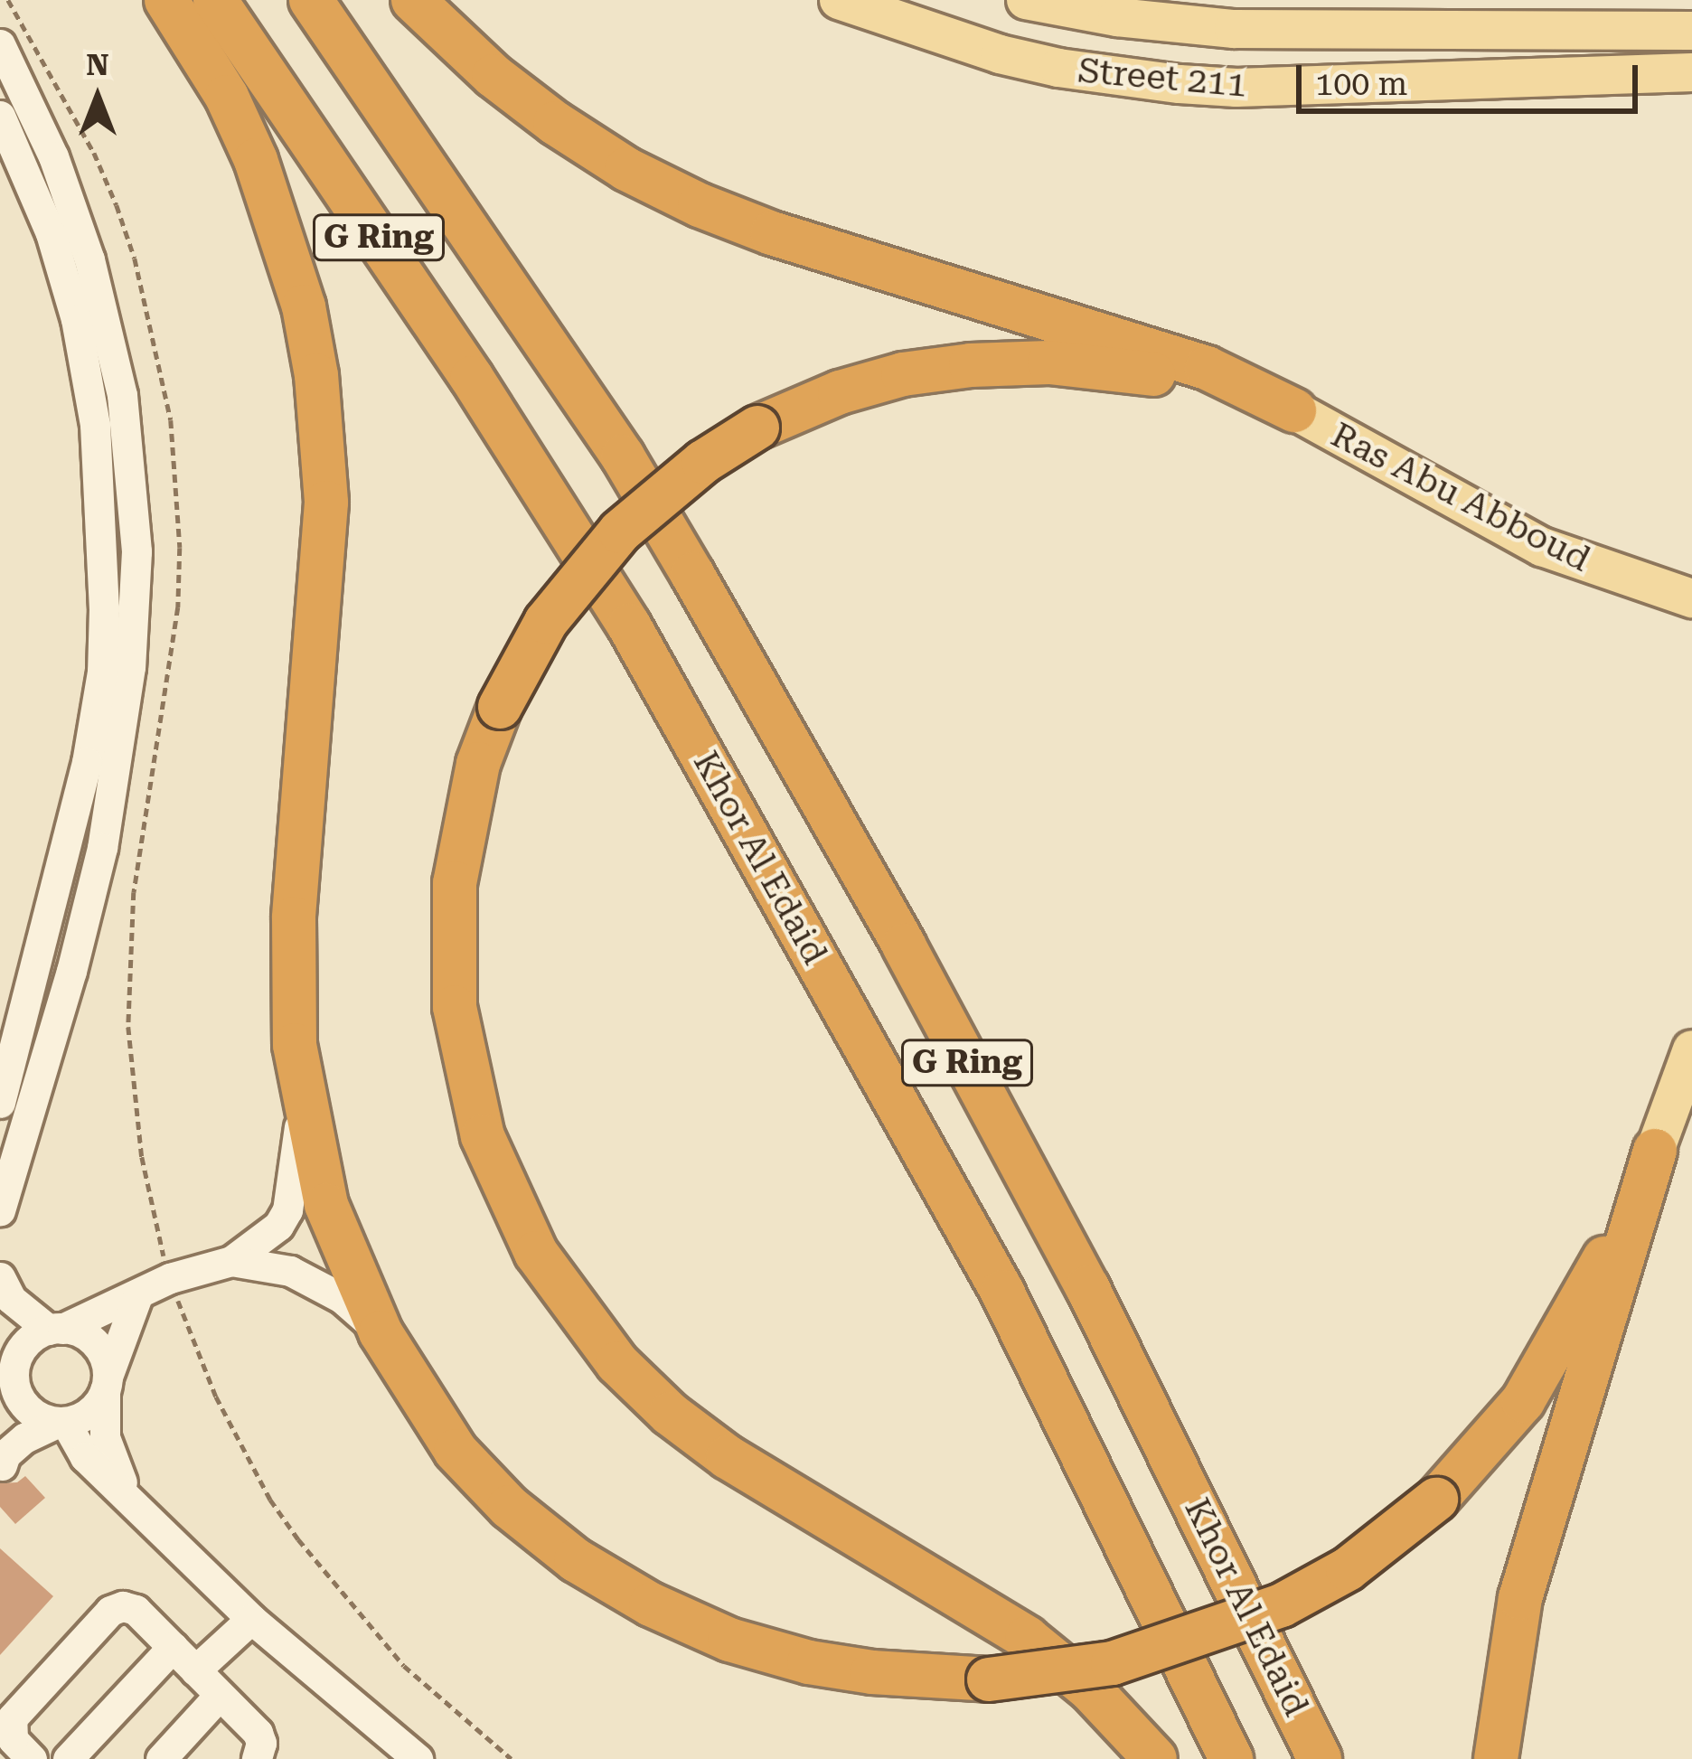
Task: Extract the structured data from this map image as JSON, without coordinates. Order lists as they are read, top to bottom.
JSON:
{
  "streets": {
    "highway": ["G Ring", "Khor Al Edaid"],
    "main road": ["Street 211", "Ras Abu Abboud"]
  },
  "scale_bar": "100 m",
  "north": "top"
}
